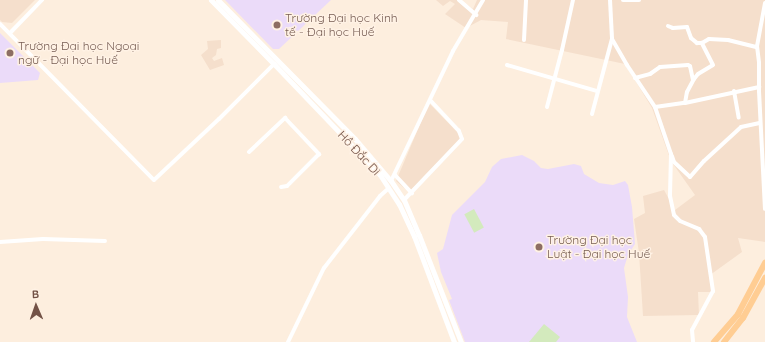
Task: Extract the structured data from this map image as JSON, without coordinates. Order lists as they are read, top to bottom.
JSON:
{
  "streets": {
    "street": ["Hồ Đắc Di"]
  },
  "places": ["Trường Đại học Kinh tế - Đại học Huế", "Trường Đại học Ngoại ngữ - Đại học Huế", "Trường Đại học Luật - Đại học Huế"],
  "north": "top"
}
